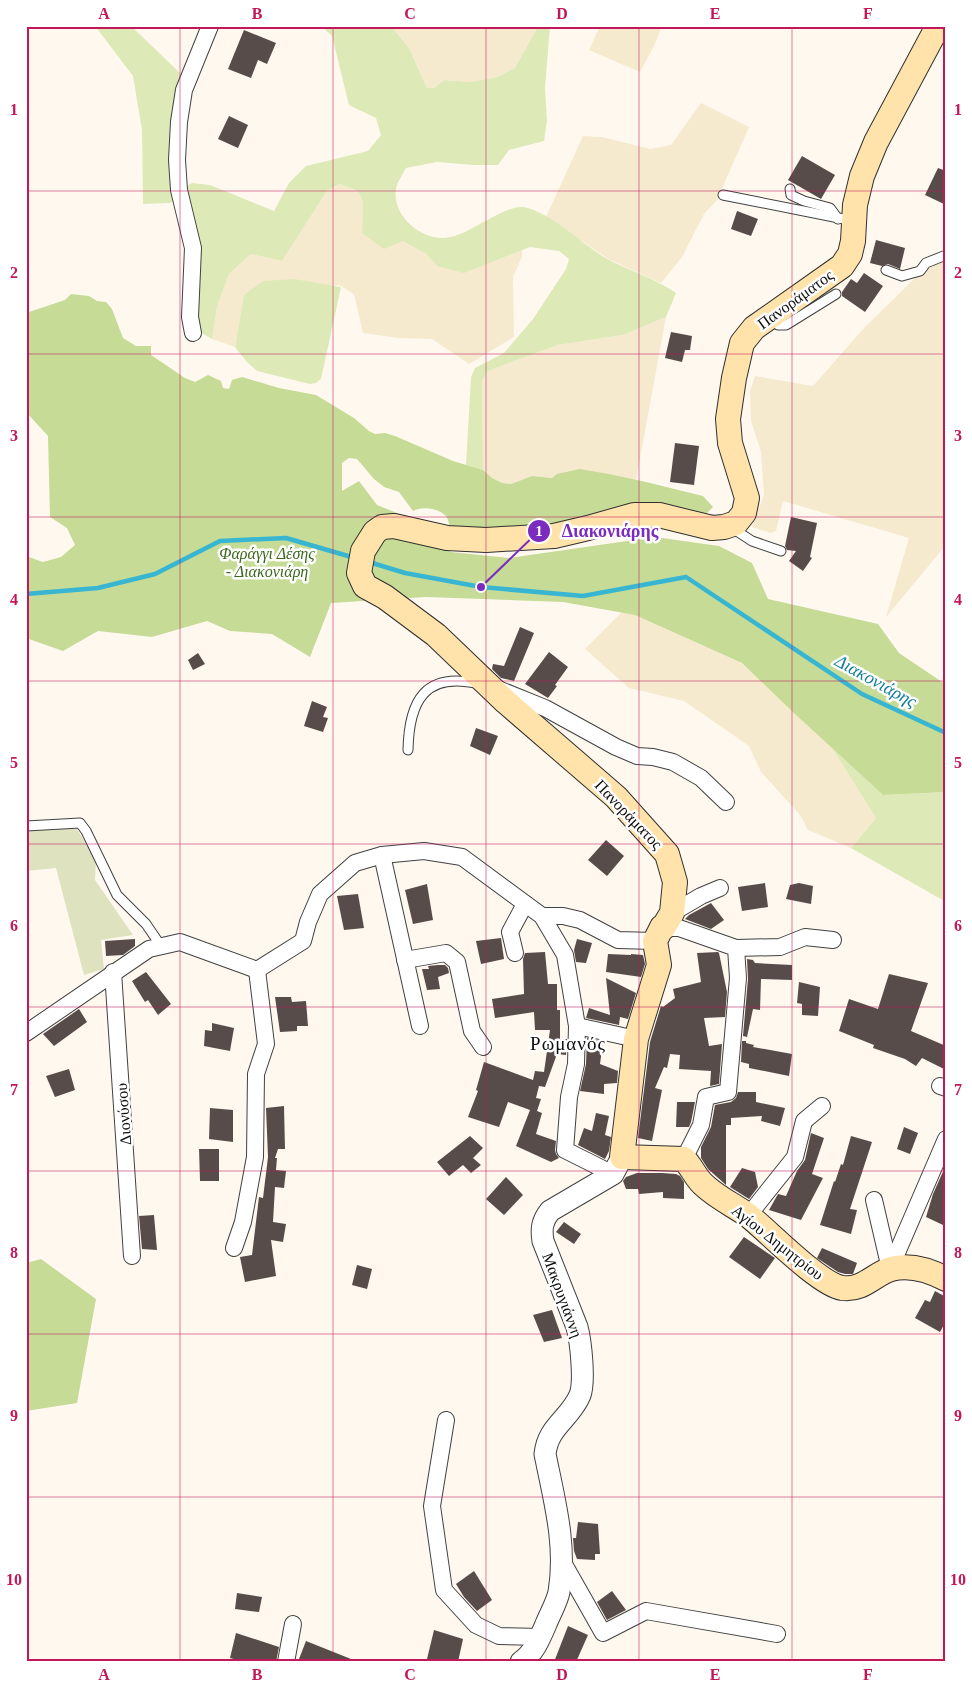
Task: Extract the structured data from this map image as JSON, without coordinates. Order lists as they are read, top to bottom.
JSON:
{
  "streets": {
    "main road": ["Πανοράματος", "Αγίου Δημητρίου"],
    "street": ["Διονύσου", "Μακρυγιάννη"]
  },
  "crossings": [
    ["Πανοράματος", "Μακρυγιάννη"]
  ],
  "districts": ["Ρωμανός"],
  "water": ["Διακονιάρης"],
  "parks": ["Φαράγγι Δέσης - Διακονιάρη"],
  "places": ["Διακονιάρης"],
  "grid": {
    "columns": [
      "A",
      "B",
      "C",
      "D",
      "E",
      "F"
    ],
    "rows": [
      "1",
      "2",
      "3",
      "4",
      "5",
      "6",
      "7",
      "8",
      "9",
      "10"
    ]
  }
}
